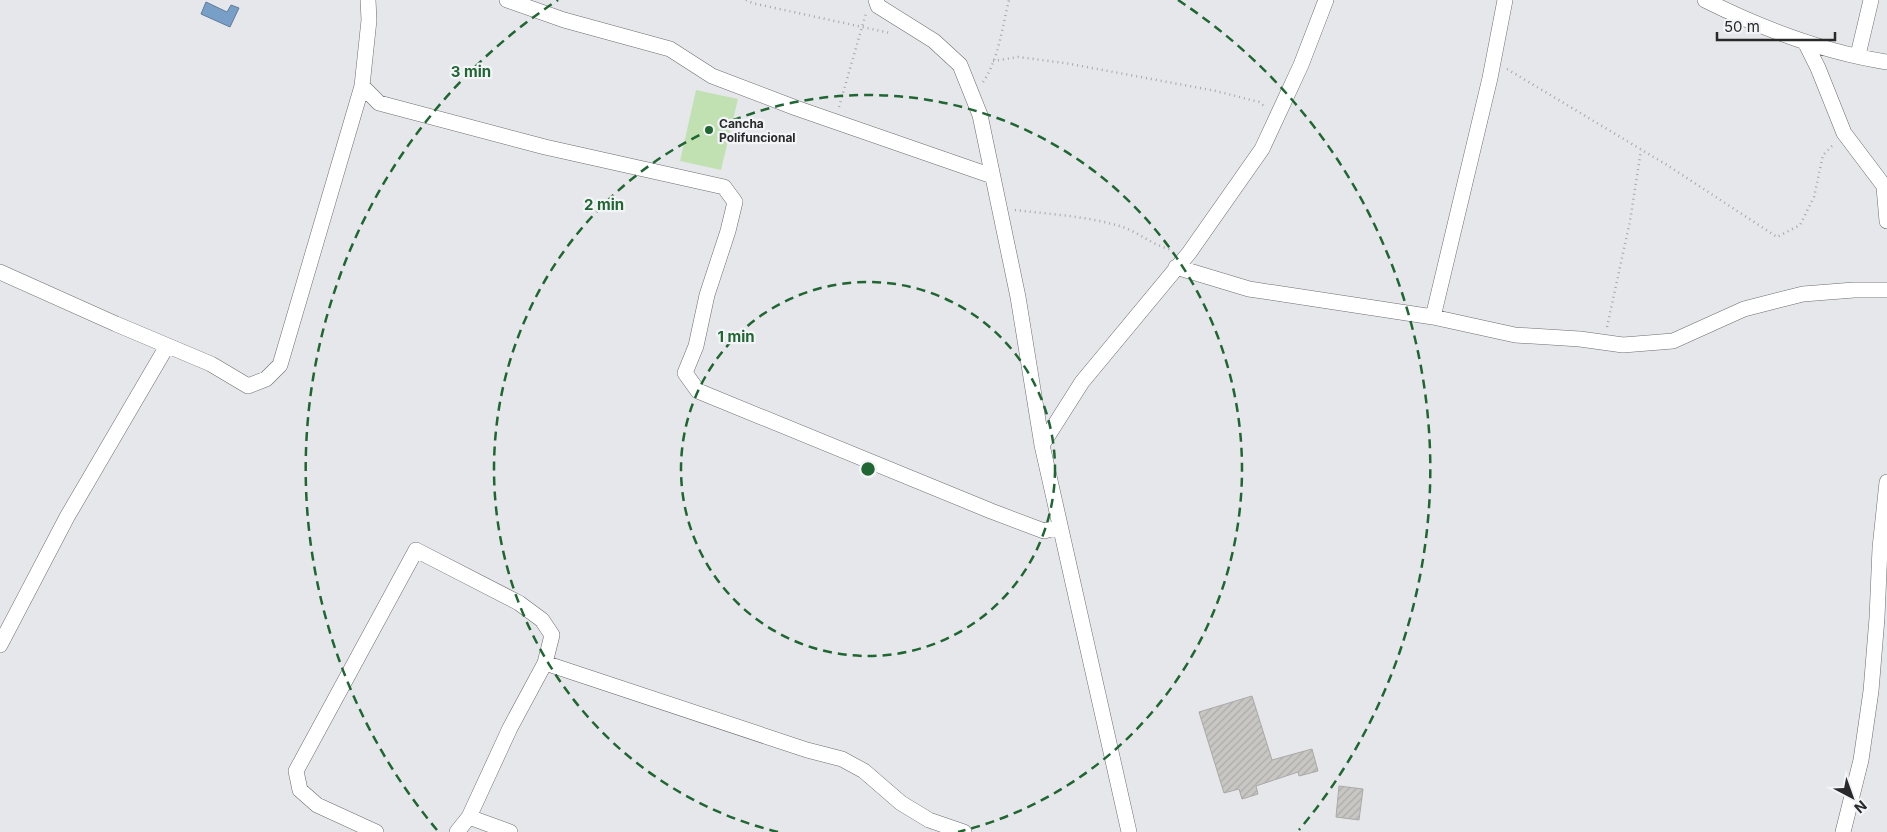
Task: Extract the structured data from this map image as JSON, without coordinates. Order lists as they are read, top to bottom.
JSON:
{
  "places": ["Cancha Polifuncional"],
  "scale_bar": "50 m",
  "north": "bottom right",
  "rings": ["3 min", "2 min", "1 min"]
}
